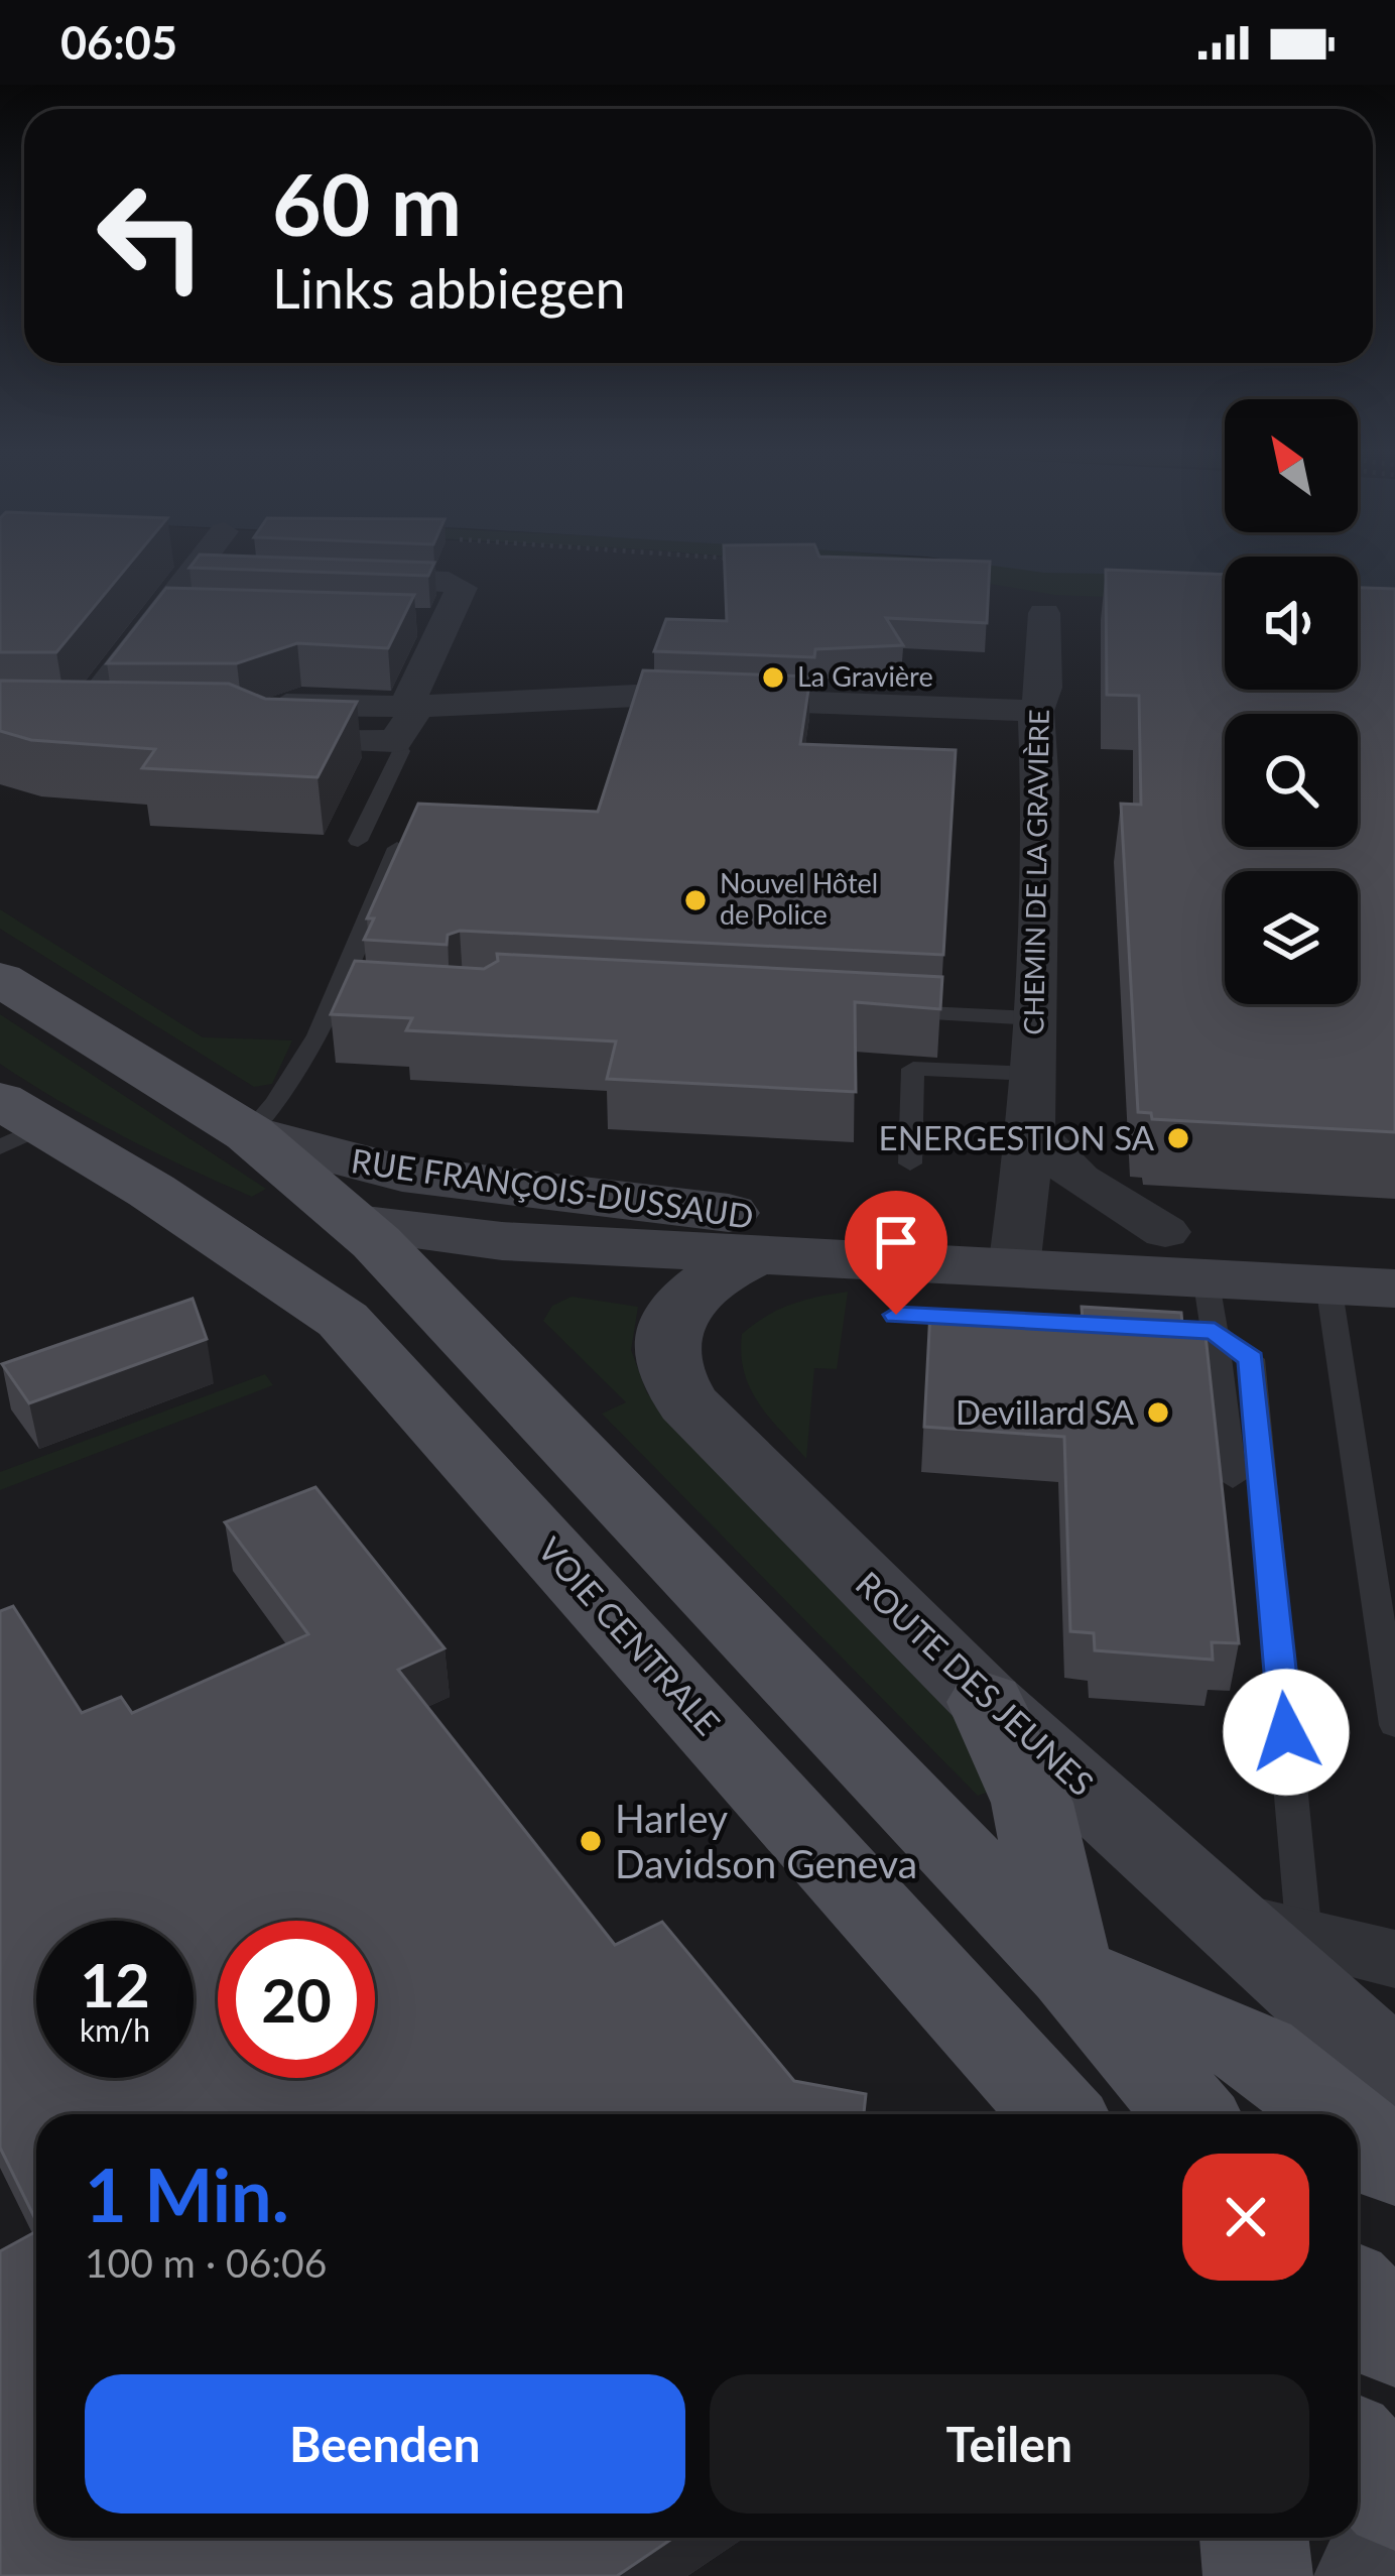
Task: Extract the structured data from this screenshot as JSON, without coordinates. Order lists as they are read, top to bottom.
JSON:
{
  "streets": {
    "main road": ["RUE FRANÇOIS-DUSSAUD", "VOIE CENTRALE", "ROUTE DES JEUNES"],
    "street": ["CHEMIN DE LA GRAVIÈRE"]
  },
  "crossings": [
    ["CHEMIN DE LA GRAVIÈRE", "RUE FRANÇOIS-DUSSAUD"],
    ["RUE FRANÇOIS-DUSSAUD", "ROUTE DES JEUNES"]
  ],
  "places": [
    "La Gravière",
    "Nouvel Hôtel de Police",
    "ENERGESTION SA",
    "Devillard SA",
    "Harley Davidson Geneva"
  ],
  "north": "top left",
  "page": {
    "status": "06:05",
    "turn": ["60 m", "Links abbiegen"],
    "speed": "12 km/h",
    "limit": "20",
    "heading": ["1 Min.", "100 m · 06:06"],
    "buttons": ["Beenden", "Teilen"]
  }
}
